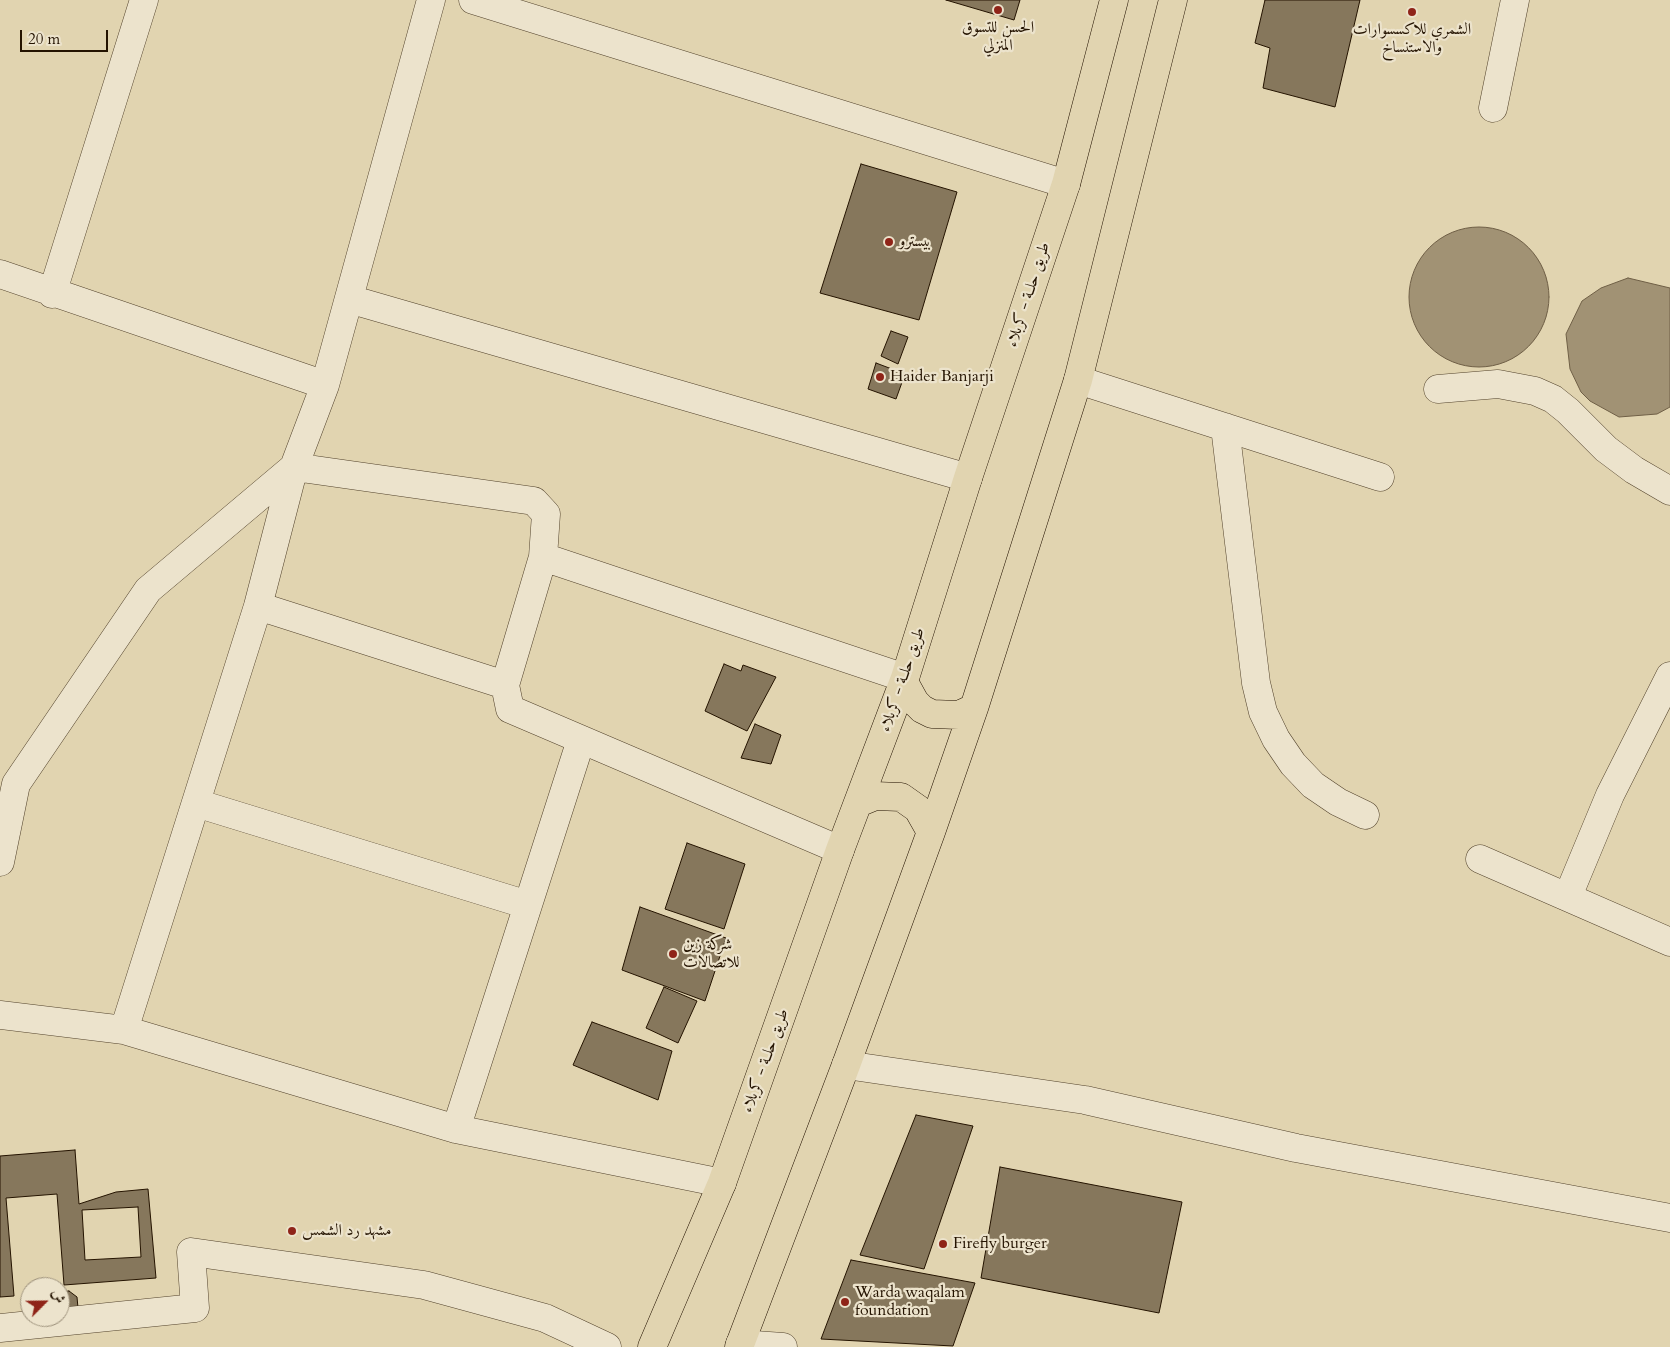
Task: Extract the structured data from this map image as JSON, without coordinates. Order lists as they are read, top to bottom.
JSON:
{
  "streets": {
    "main road": ["طريق حلــة - كربلاء"]
  },
  "places": [
    "الحسن للتسوق المنزلي",
    "الشمري للاكسسوارات والاستنساخ",
    "بيسترو",
    "Haider Banjarji",
    "شركة زين للاتصالات",
    "مشهد رد الشمس",
    "Firefly burger",
    "Warda waqalam foundation"
  ],
  "scale_bar": "20 m",
  "north": "top right"
}
